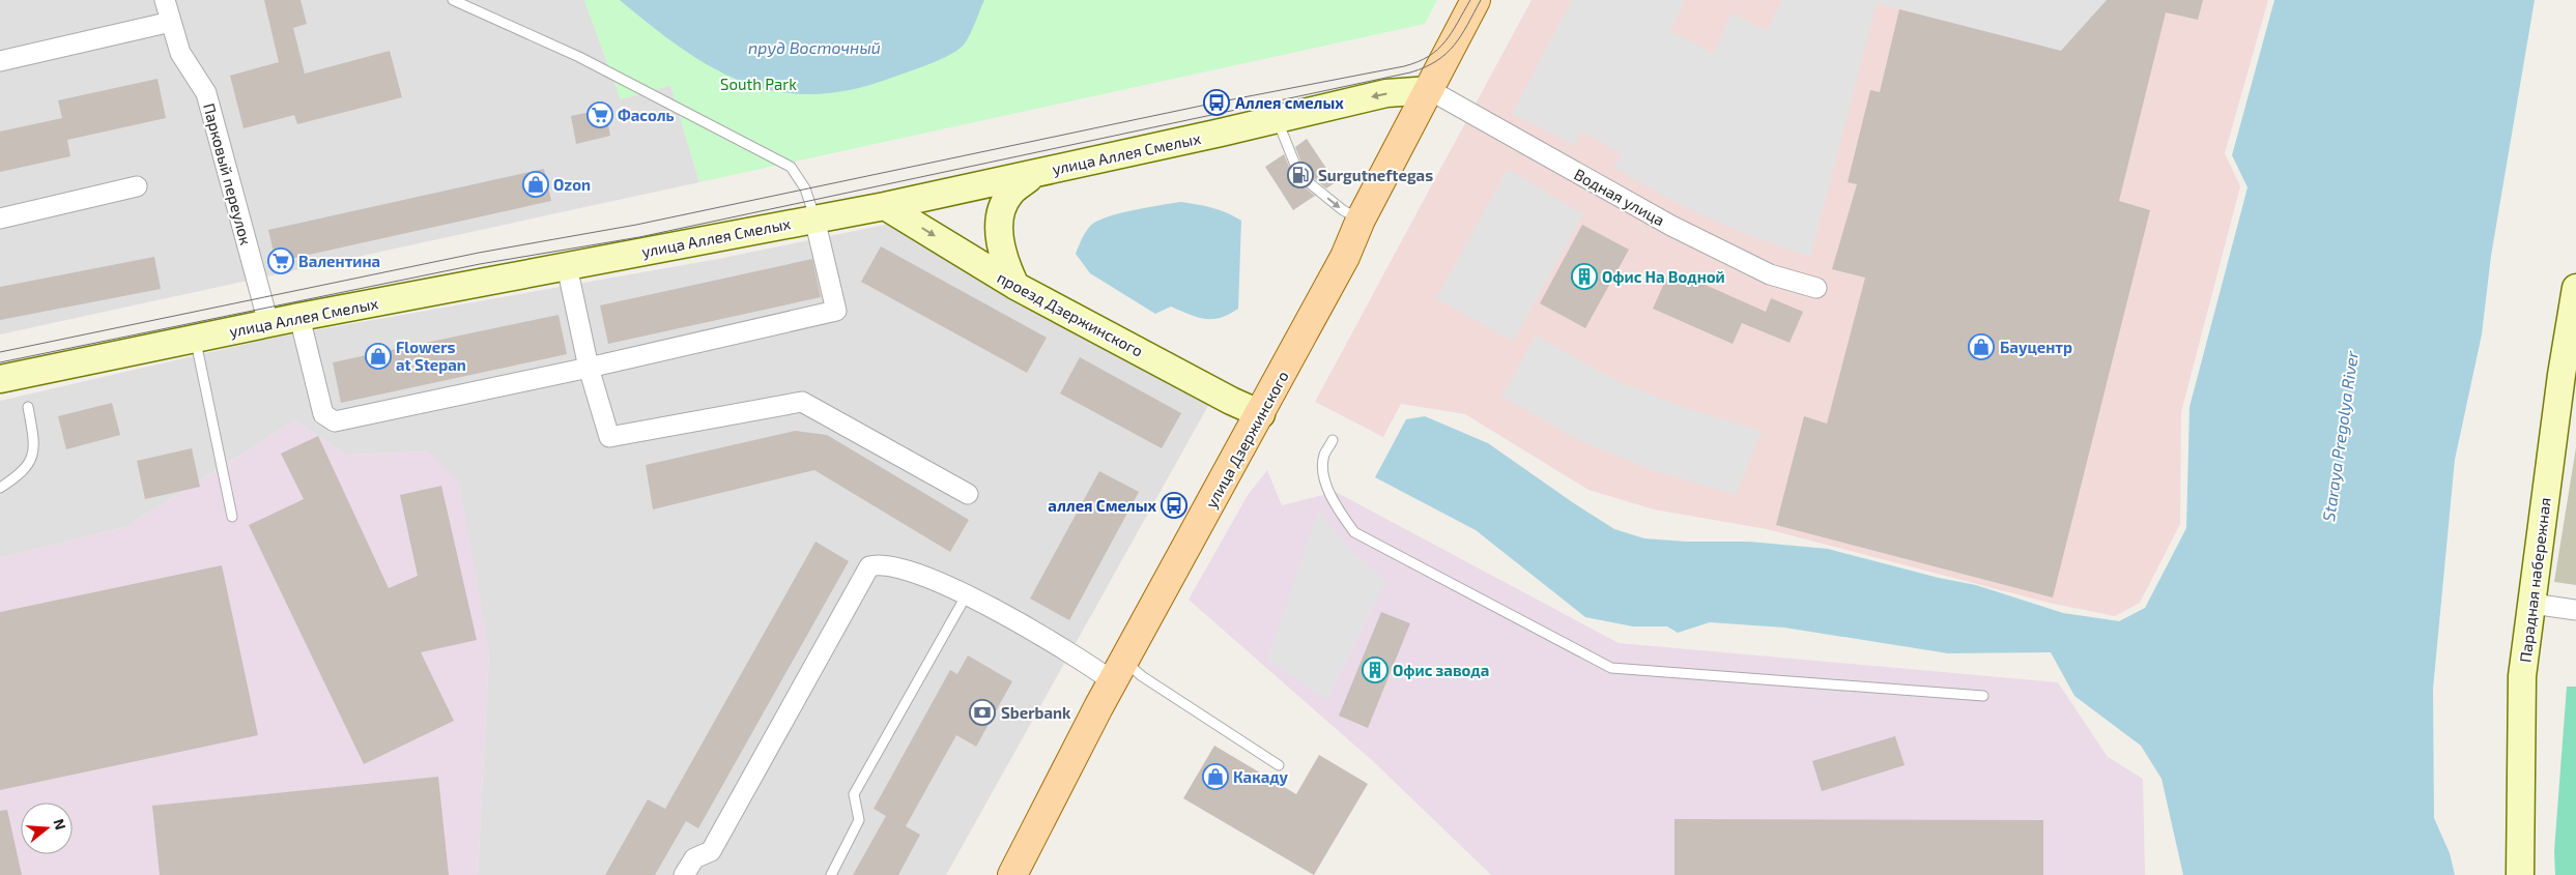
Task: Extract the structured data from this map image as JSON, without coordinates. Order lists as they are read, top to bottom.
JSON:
{
  "streets": {
    "main road": [
      "улица Аллея Смелых",
      "проезд Дзержинского",
      "улица Дзержинского",
      "Парадная набережная"
    ],
    "street": ["Парковый переулок", "Водная улица"]
  },
  "crossings": [
    ["улица Аллея Смелых", "Парковый переулок"],
    ["улица Аллея Смелых", "Водная улица"],
    ["улица Аллея Смелых", "проезд Дзержинского"],
    ["улица Аллея Смелых", "улица Дзержинского"],
    ["Водная улица", "улица Дзержинского"],
    ["проезд Дзержинского", "улица Дзержинского"]
  ],
  "one_way": ["проезд Дзержинского"],
  "water": ["пруд Восточный", "Staraya Pregolya River"],
  "parks": ["South Park"],
  "places": {
    "bus stop": ["Аллея смелых", "аллея Смелых"],
    "supermarket": ["Фасоль", "Валентина"],
    "fuel station": ["Surgutneftegas"],
    "shop": [
      "Ozon",
      "Бауцентр",
      "Flowers at Stepan",
      "Какаду"
    ],
    "building": ["Офис На Водной", "Офис завода"],
    "bank": ["Sberbank"]
  },
  "north": "right"
}
